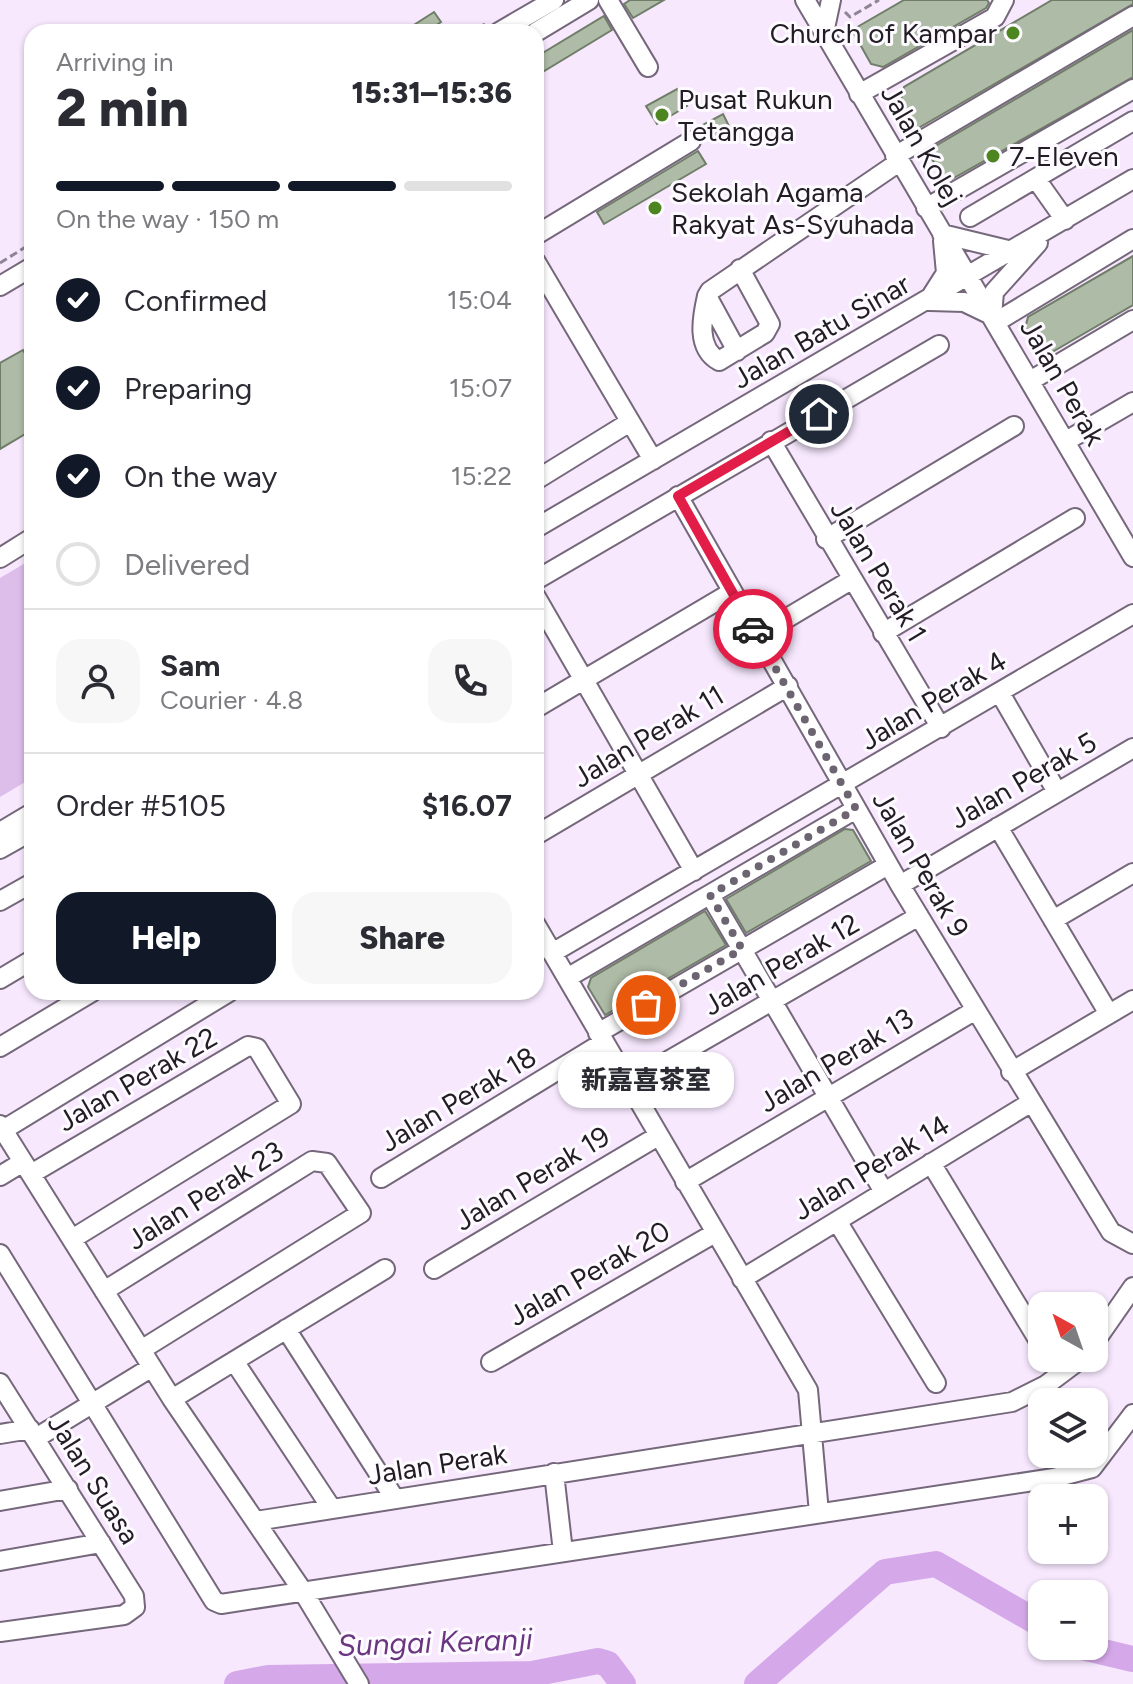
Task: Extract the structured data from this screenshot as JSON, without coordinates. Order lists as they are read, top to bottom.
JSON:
{
  "streets": {
    "street": [
      "Jalan Kolej",
      "Jalan Batu Sinar",
      "Jalan Perak",
      "Jalan Perak 1",
      "Jalan Perak 4",
      "Jalan Perak 11",
      "Jalan Perak 5",
      "Jalan Perak 9",
      "Jalan Perak 12",
      "Jalan Perak 13",
      "Jalan Perak 22",
      "Jalan Perak 18",
      "Jalan Perak 14",
      "Jalan Perak 19",
      "Jalan Perak 23",
      "Jalan Perak 20",
      "Jalan Suasa"
    ]
  },
  "crossings": [
    ["Jalan Kolej", "Jalan Batu Sinar"],
    ["Jalan Kolej", "Jalan Perak"],
    ["Jalan Batu Sinar", "Jalan Perak"],
    ["Jalan Perak 1", "Jalan Perak 4"],
    ["Jalan Perak 4", "Jalan Perak 9"],
    ["Jalan Perak 11", "Jalan Perak 9"],
    ["Jalan Perak 5", "Jalan Perak 9"],
    ["Jalan Perak 9", "Jalan Perak 12"],
    ["Jalan Perak 9", "Jalan Perak 13"],
    ["Jalan Perak 9", "Jalan Perak 18"],
    ["Jalan Perak 9", "Jalan Perak 14"]
  ],
  "water": ["Sungai Keranji"],
  "places": [
    "Church of Kampar",
    "Pusat Rukun Tetangga",
    "7-Eleven",
    "Sekolah Agama Rakyat As-Syuhada",
    "新嘉喜茶室"
  ],
  "north": "top left",
  "page": {
    "heading": ["2 min", "Arriving in", "15:31–15:36"],
    "panel": [
      "Sam",
      "Courier · 4.8",
      "Order #5105",
      "$16.07"
    ],
    "bar": "On the way · 150 m",
    "list": [
      ["Confirmed", "15:04"],
      ["Preparing", "15:07"],
      ["On the way", "15:22"],
      "Delivered"
    ],
    "buttons": ["Help", "Share"],
    "bubble": "新嘉喜茶室",
    "map_buttons": ["+", "−"]
  }
}
